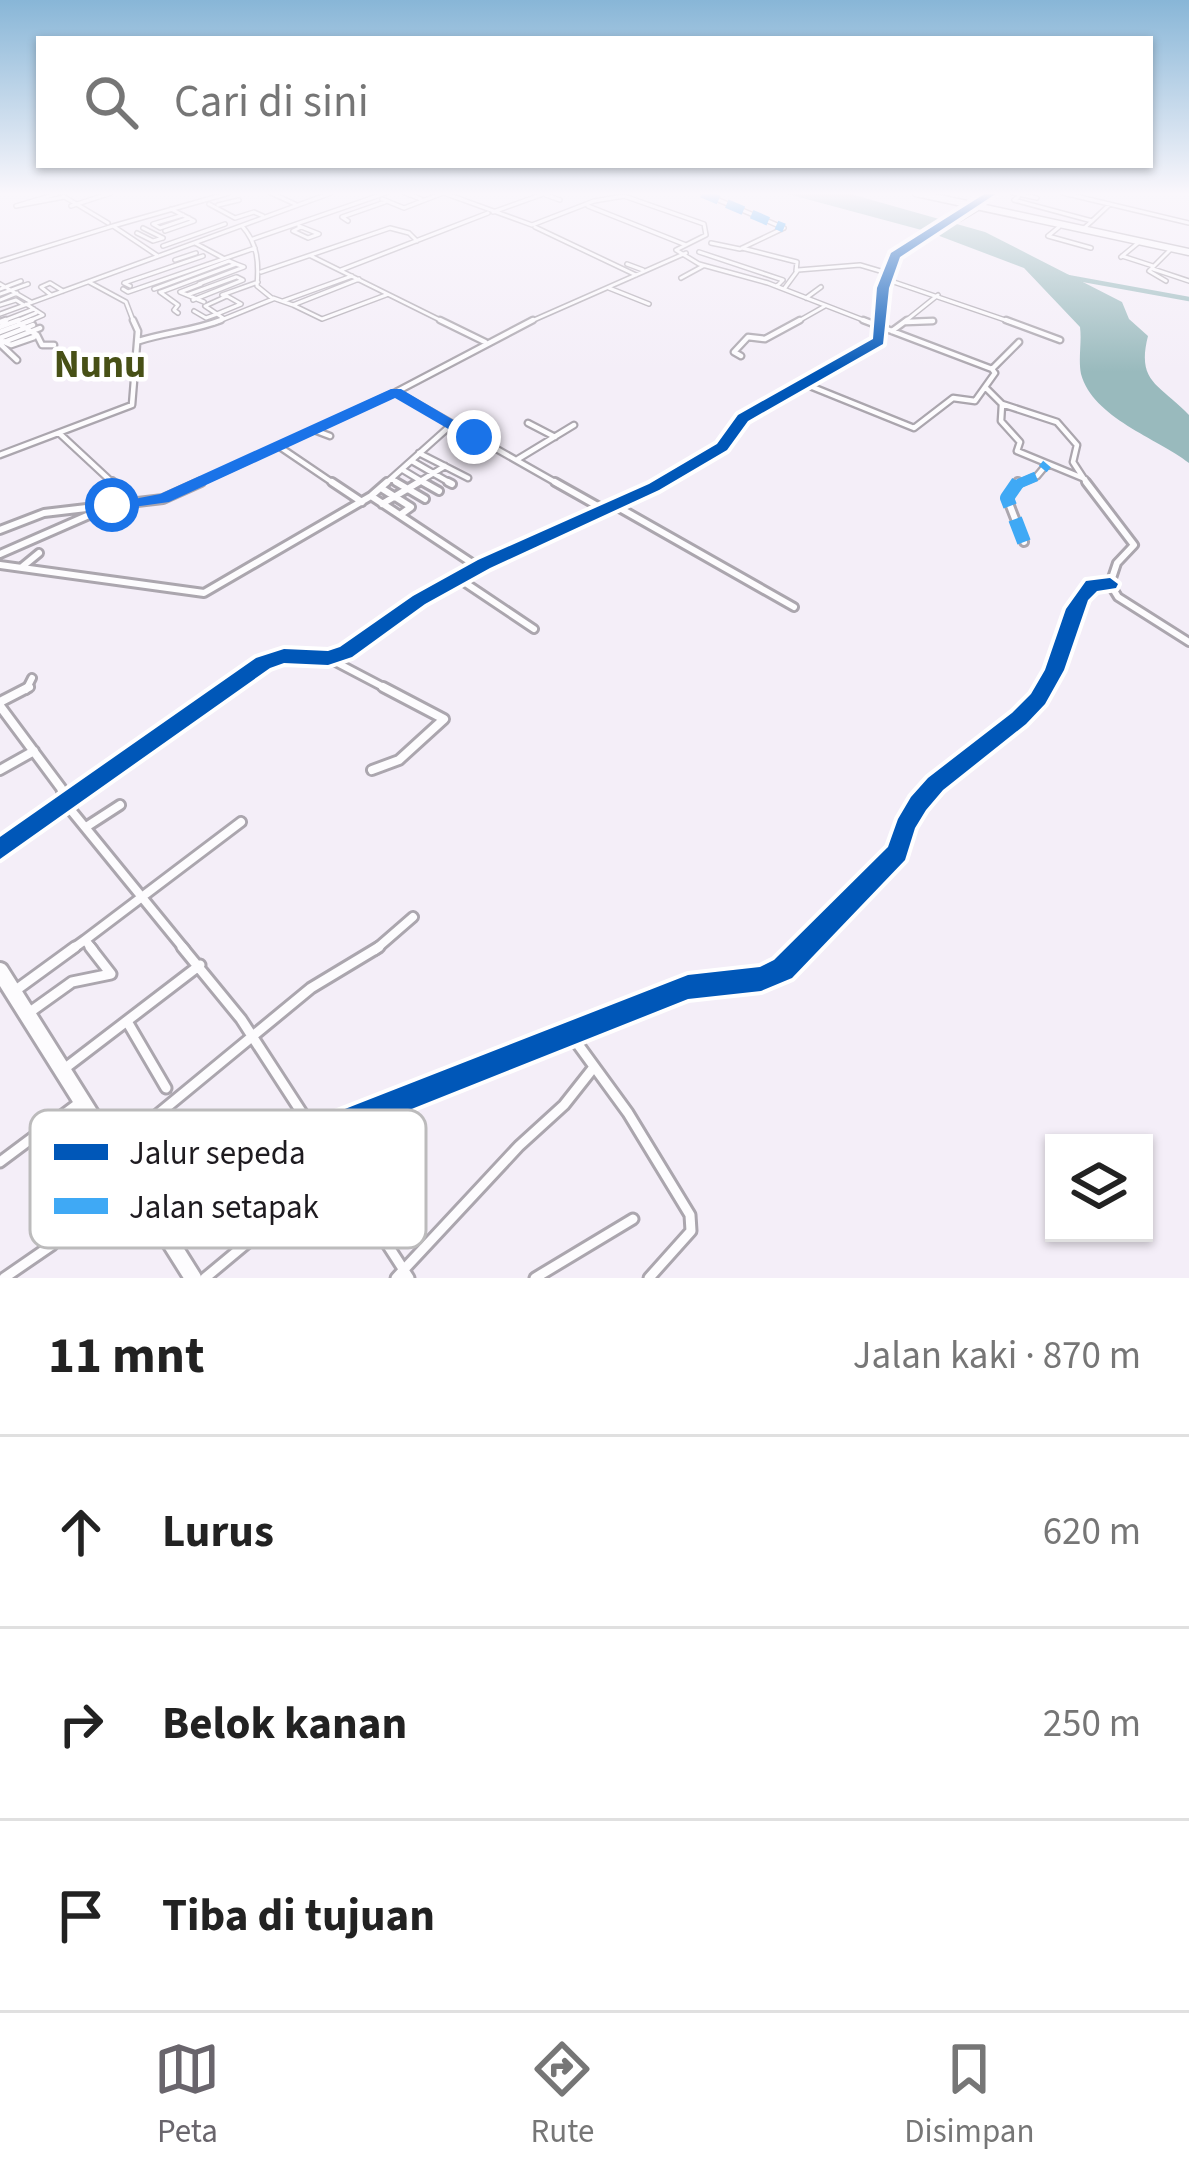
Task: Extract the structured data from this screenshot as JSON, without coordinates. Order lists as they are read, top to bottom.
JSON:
{
  "districts": ["Nunu"],
  "legend": ["Jalur sepeda", "Jalan setapak"],
  "page": {
    "search": "Cari di sini",
    "heading": ["11 mnt", "Jalan kaki · 870 m"],
    "list": [
      ["Lurus", "620 m"],
      ["Belok kanan", "250 m"],
      "Tiba di tujuan"
    ],
    "nav": ["Peta", "Rute", "Disimpan"]
  }
}
